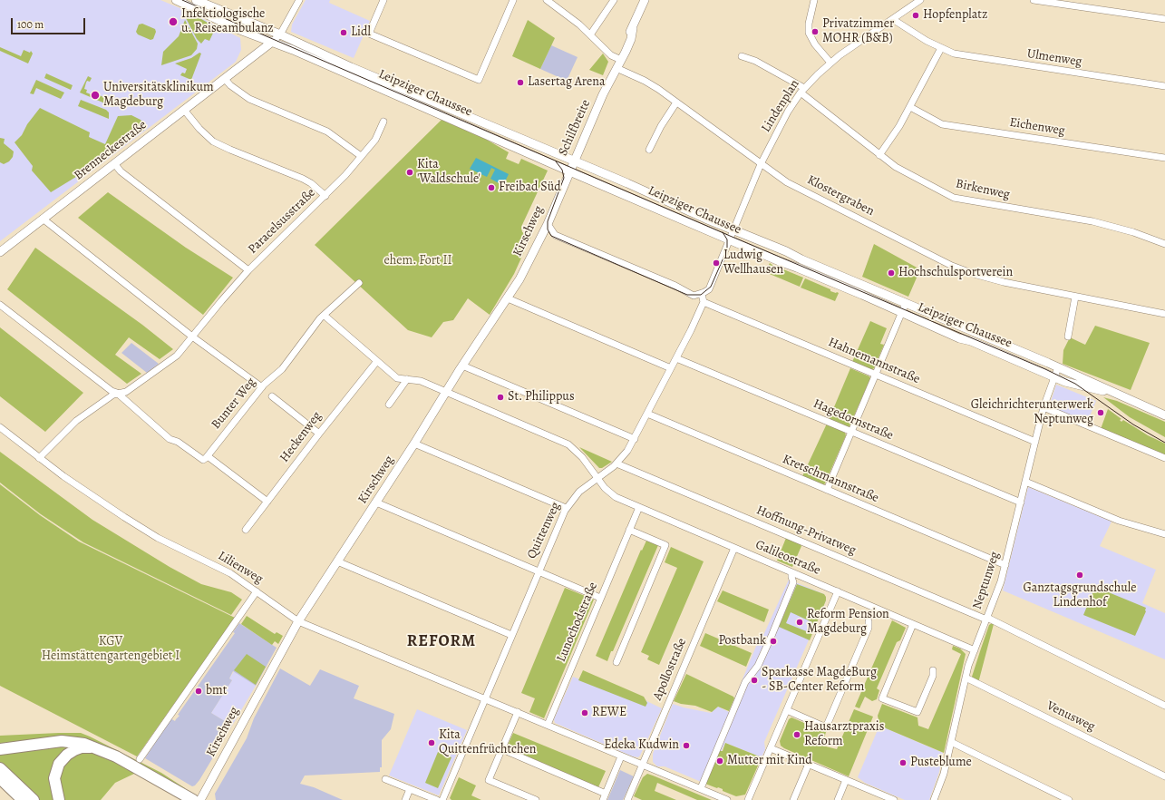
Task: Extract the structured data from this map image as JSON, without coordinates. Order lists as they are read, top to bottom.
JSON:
{
  "streets": {
    "main road": [
      "Leipziger Chaussee",
      "Schilfbreite",
      "Brenneckestraße",
      "Kirschweg"
    ],
    "street": [
      "Ulmenweg",
      "Lindenplan",
      "Eichenweg",
      "Birkenweg",
      "Klostergraben",
      "Paracelsusstraße",
      "Hahnemannstraße",
      "Bunter Weg",
      "Hagedornstraße",
      "Heckenweg",
      "Kretschmannstraße",
      "Quittenweg",
      "Hoffnung-Privatweg",
      "Galileostraße",
      "Lilienweg",
      "Neptunweg",
      "Lunochodstraße",
      "Apollostraße",
      "Venusweg"
    ]
  },
  "crossings": [
    ["Leipziger Chaussee", "Lindenplan"],
    ["Leipziger Chaussee", "Schilfbreite"],
    ["Leipziger Chaussee", "Brenneckestraße"],
    ["Leipziger Chaussee", "Kirschweg"],
    ["Leipziger Chaussee", "Neptunweg"],
    ["Lindenplan", "Birkenweg"],
    ["Lindenplan", "Klostergraben"],
    ["Schilfbreite", "Klostergraben"],
    ["Schilfbreite", "Kirschweg"],
    ["Paracelsusstraße", "Lilienweg"],
    ["Kirschweg", "Lilienweg"],
    ["Hahnemannstraße", "Quittenweg"],
    ["Hahnemannstraße", "Neptunweg"],
    ["Hagedornstraße", "Quittenweg"],
    ["Hagedornstraße", "Neptunweg"],
    ["Kretschmannstraße", "Quittenweg"],
    ["Kretschmannstraße", "Neptunweg"],
    ["Quittenweg", "Hoffnung-Privatweg"],
    ["Quittenweg", "Galileostraße"],
    ["Quittenweg", "Lilienweg"],
    ["Hoffnung-Privatweg", "Neptunweg"],
    ["Galileostraße", "Neptunweg"],
    ["Galileostraße", "Lunochodstraße"],
    ["Galileostraße", "Apollostraße"],
    ["Lilienweg", "Lunochodstraße"],
    ["Lilienweg", "Apollostraße"],
    ["Neptunweg", "Venusweg"]
  ],
  "districts": ["REFORM"],
  "parks": ["ehem. Fort II", "KGV Heimstättengartengebiet I"],
  "places": [
    "Hopfenplatz",
    "Infektiologische u. Reiseambulanz",
    "Privatzimmer MOHR (B&B)",
    "Lidl",
    "Lasertag Arena",
    "Universitätsklinikum Magdeburg",
    "Kita 'Waldschule'",
    "Freibad Süd",
    "Ludwig Wellhausen",
    "Hochschulsportverein",
    "St. Philippus",
    "Gleichrichterunterwerk Neptunweg",
    "Ganztagsgrundschule Lindenhof",
    "Reform Pension Magdeburg",
    "Postbank",
    "Sparkasse MagdeBurg - SB-Center Reform",
    "bmt",
    "REWE",
    "Hausarztpraxis Reform",
    "Kita Quittenfrüchtchen",
    "Edeka Kudwin",
    "Mutter mit Kind",
    "Pusteblume"
  ],
  "scale_bar": "100 m"
}
